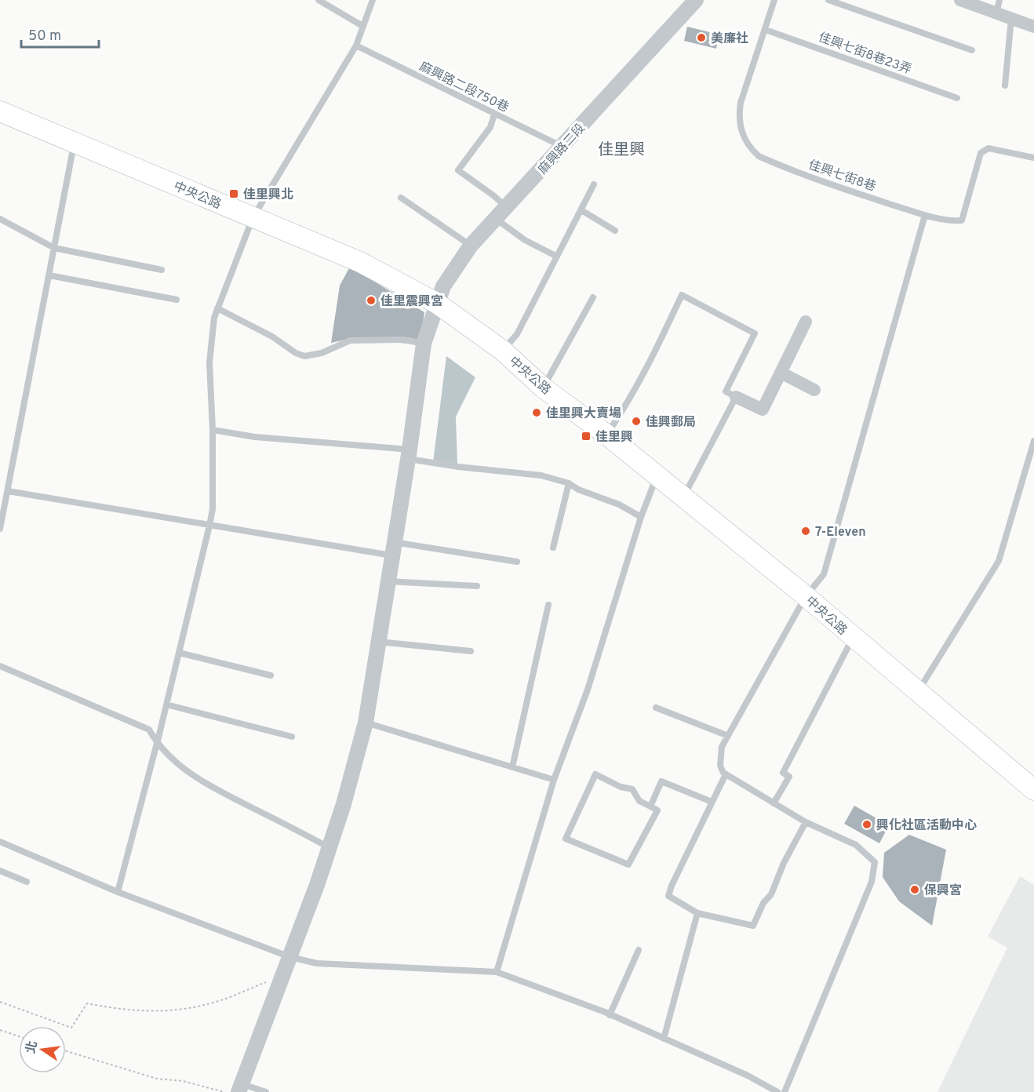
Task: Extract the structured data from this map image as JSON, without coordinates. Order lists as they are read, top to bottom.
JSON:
{
  "streets": {
    "main road": ["中央公路"],
    "street": ["麻興路二段"],
    "lane": ["佳興七街8巷23弄", "麻興路二段750巷", "佳興七街8巷"]
  },
  "crossings": [
    ["佳興七街8巷23弄", "佳興七街8巷"],
    ["麻興路二段750巷", "麻興路二段"],
    ["麻興路二段", "中央公路"]
  ],
  "districts": ["佳里興"],
  "places": {
    "other": [
      "美廉社",
      "佳里震興宮",
      "佳里興大賣場",
      "佳興郵局",
      "7-Eleven",
      "興化社區活動中心",
      "保興宮"
    ],
    "transit": ["佳里興北", "佳里興"]
  },
  "scale_bar": "50 m",
  "north": "left"
}
